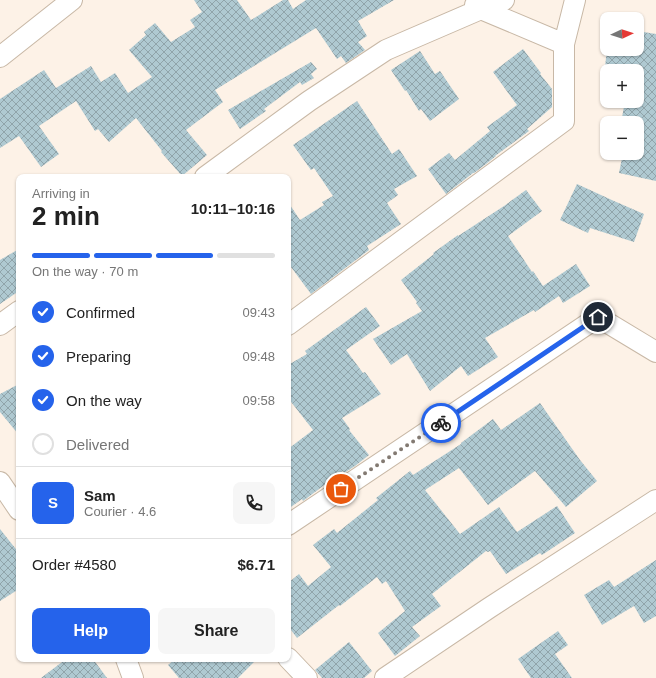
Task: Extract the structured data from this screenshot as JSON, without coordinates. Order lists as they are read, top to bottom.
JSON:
{
  "north": "right",
  "page": {
    "map_buttons": ["+", "−"],
    "heading": ["2 min", "Arriving in", "10:11–10:16"],
    "panel": [
      "Sam",
      "Courier · 4.6",
      "Order #4580",
      "$6.71"
    ],
    "bar": "On the way · 70 m",
    "list": [
      ["Confirmed", "09:43"],
      ["Preparing", "09:48"],
      ["On the way", "09:58"],
      "Delivered"
    ],
    "round": "S",
    "buttons": ["Help", "Share"]
  }
}
